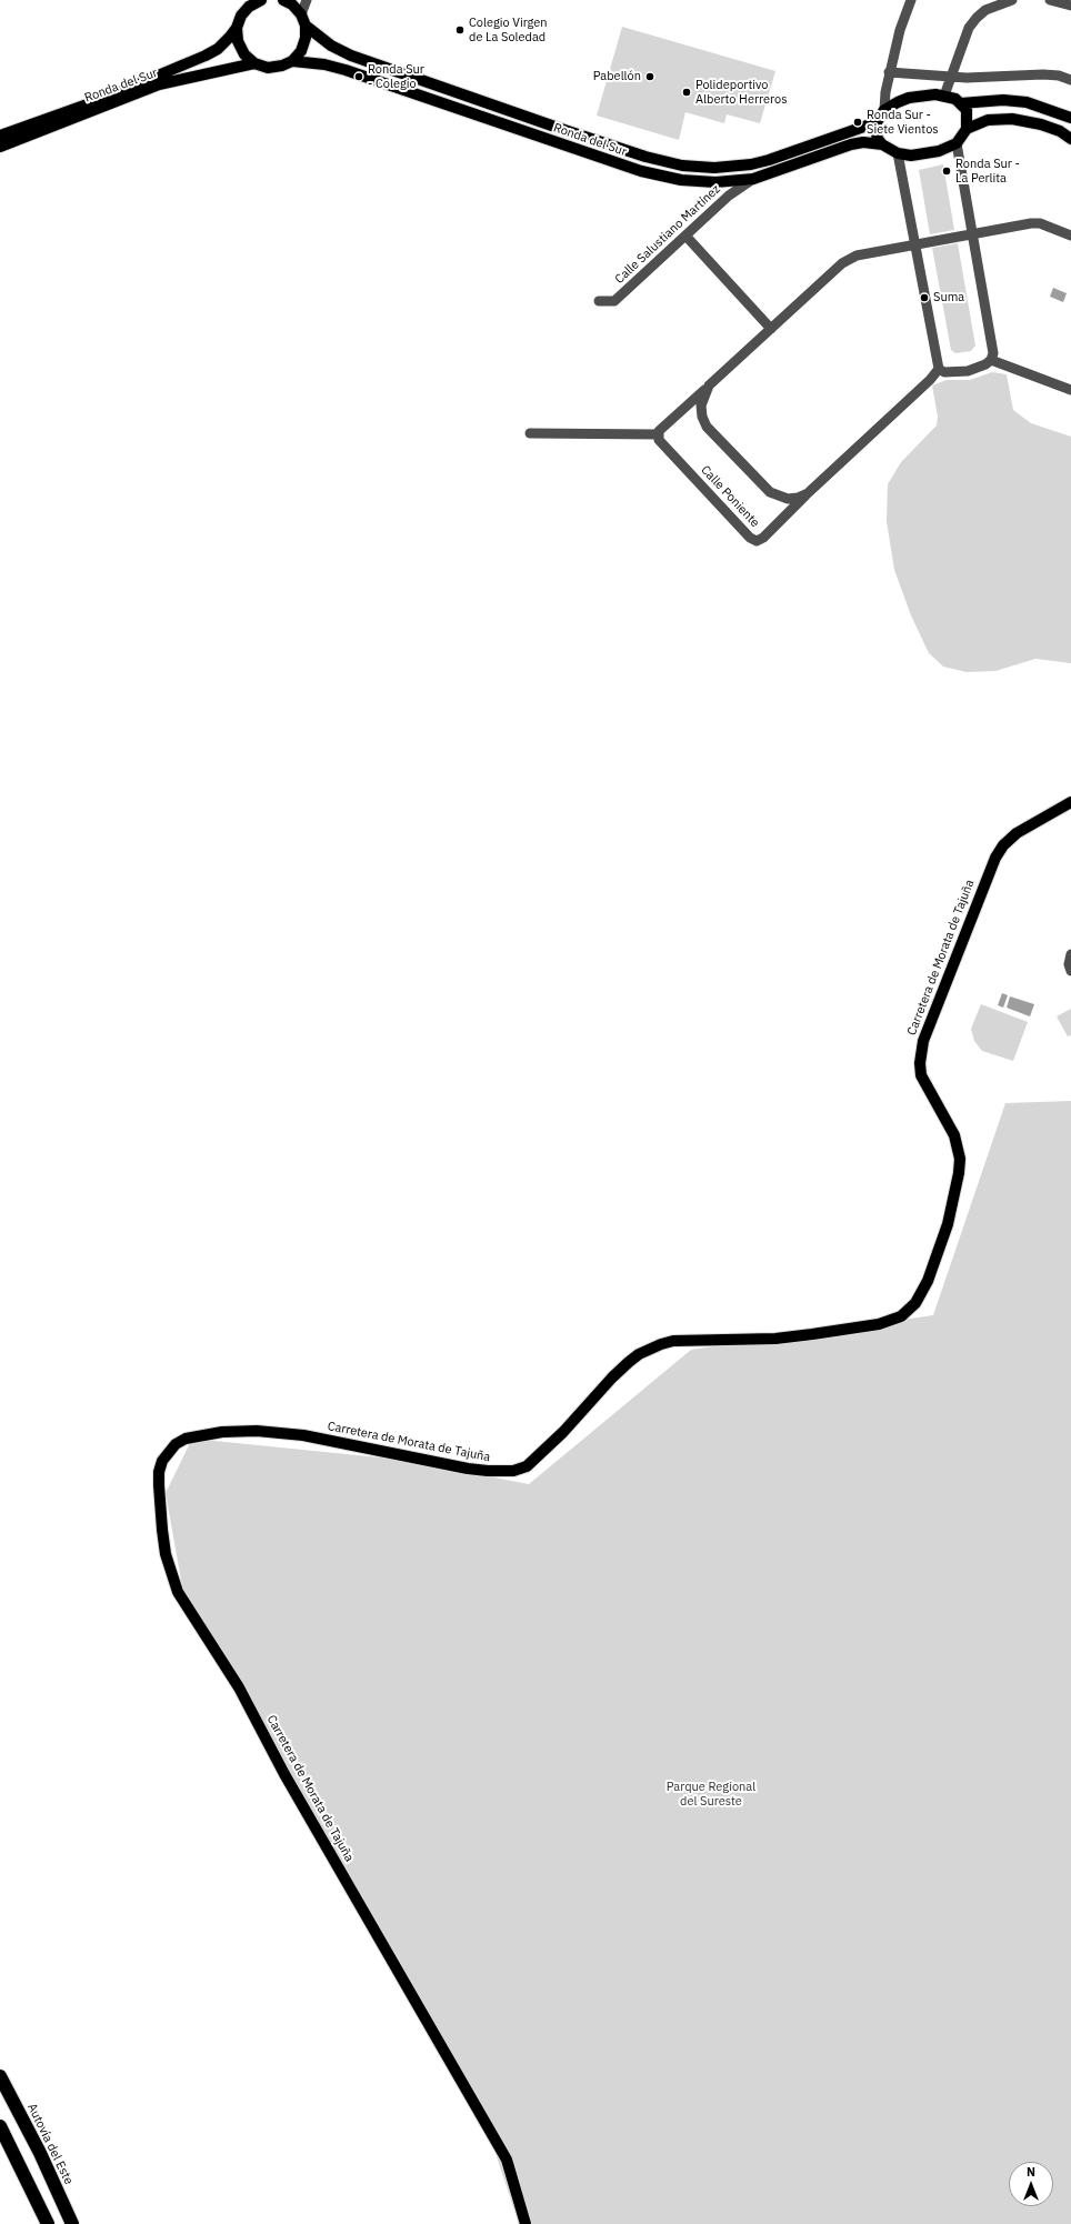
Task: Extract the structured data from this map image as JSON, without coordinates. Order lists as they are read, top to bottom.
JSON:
{
  "streets": {
    "highway": ["Autovía del Este"],
    "main road": ["Ronda del Sur", "Carretera de Morata de Tajuña"],
    "street": ["Calle Salustiano Martínez", "Calle Poniente"]
  },
  "crossings": [
    ["Ronda del Sur", "Calle Salustiano Martínez"]
  ],
  "parks": ["Parque Regional del Sureste"],
  "places": [
    "Colegio Virgen de La Soledad",
    "Ronda Sur - Colegio",
    "Pabellón",
    "Polideportivo Alberto Herreros",
    "Ronda Sur - Siete Vientos",
    "Ronda Sur - La Perlita",
    "Suma"
  ],
  "north": "top"
}
